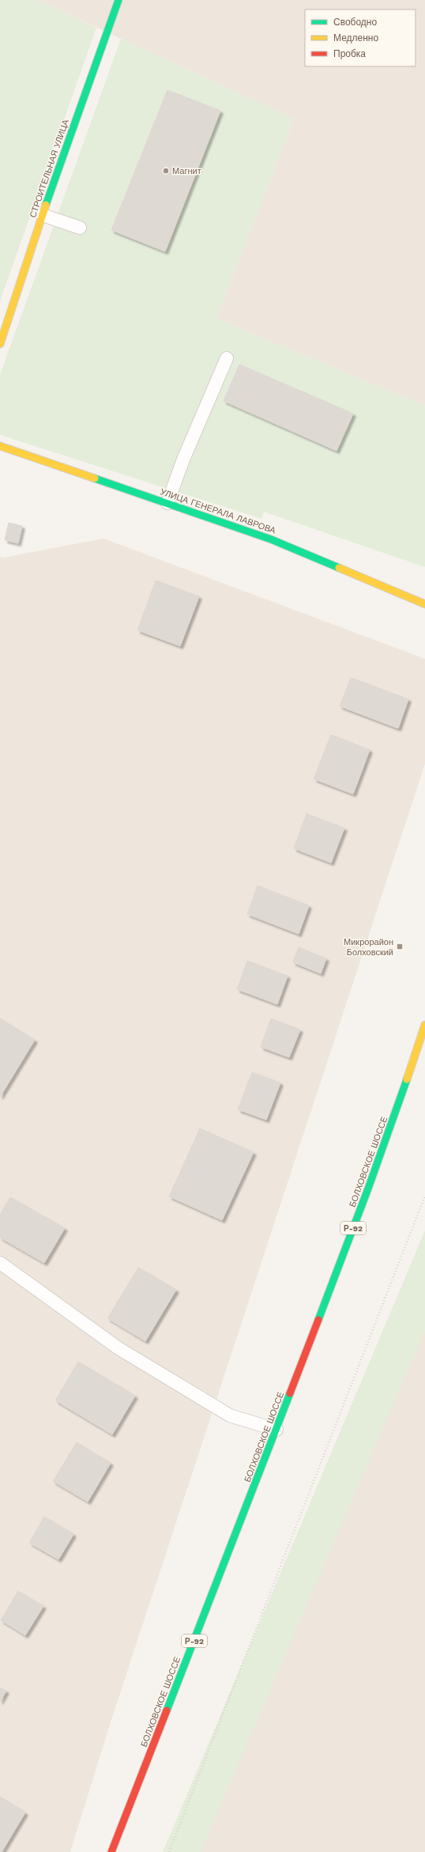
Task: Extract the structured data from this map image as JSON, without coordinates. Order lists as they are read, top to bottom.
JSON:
{
  "streets": {
    "main road": [
      "СТРОИТЕЛЬНАЯ УЛИЦА",
      "УЛИЦА ГЕНЕРАЛА ЛАВРОВА",
      "БОЛХОВСКОЕ ШОССЕ",
      "Р-92"
    ]
  },
  "places": {
    "other": ["Магнит"],
    "transit": ["Микрорайон Болховский"]
  },
  "legend": ["Свободно", "Медленно", "Пробка"]
}
